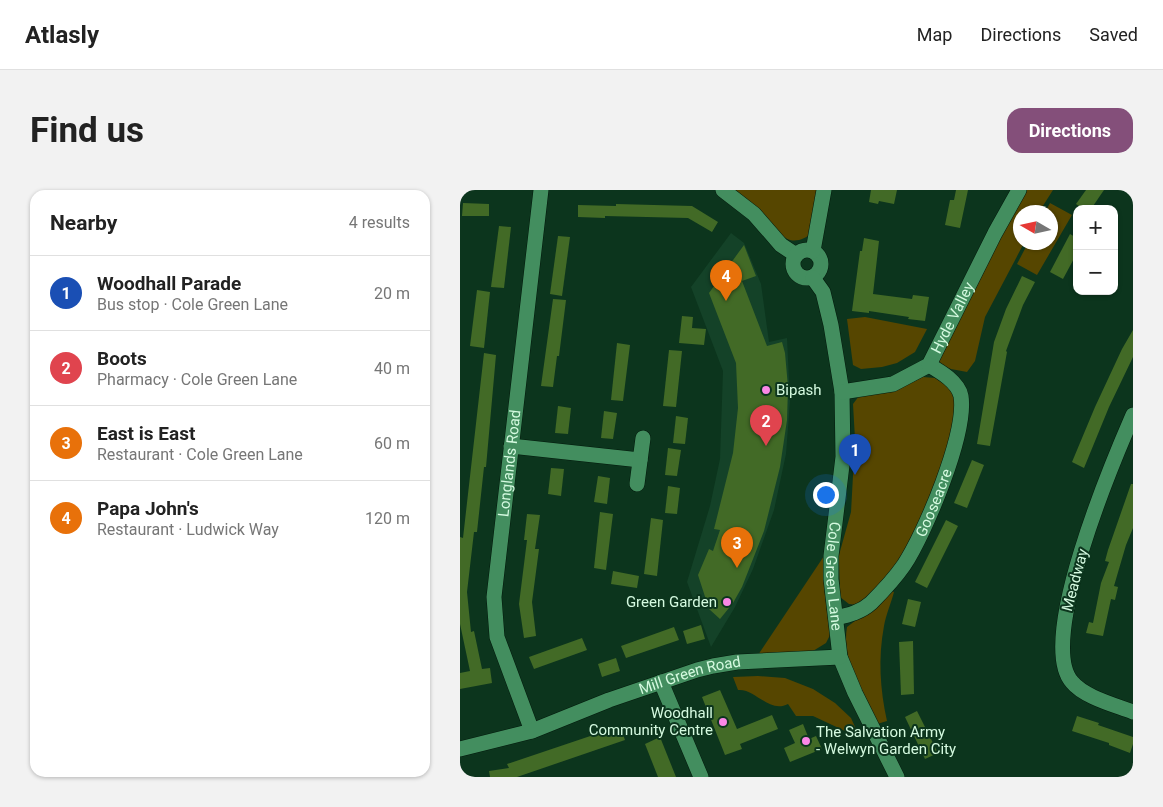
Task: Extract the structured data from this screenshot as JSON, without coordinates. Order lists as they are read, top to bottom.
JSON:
{
  "streets": {
    "street": [
      "Hyde Valley",
      "Longlands Road",
      "Gooseacre",
      "Cole Green Lane",
      "Meadway",
      "Mill Green Road"
    ]
  },
  "crossings": [
    ["Hyde Valley", "Gooseacre"],
    ["Hyde Valley", "Cole Green Lane"],
    ["Longlands Road", "Mill Green Road"],
    ["Gooseacre", "Cole Green Lane"],
    ["Cole Green Lane", "Mill Green Road"]
  ],
  "places": [
    "Bipash",
    "Green Garden",
    "Woodhall Community Centre",
    "The Salvation Army - Welwyn Garden City"
  ],
  "north": "left",
  "page": {
    "header": "Atlasly",
    "nav": ["Map", "Directions", "Saved"],
    "buttons": "Directions",
    "title": "Find us",
    "heading": ["Nearby", "4 results"],
    "map_buttons": ["+", "−"],
    "list": [
      {
        "mark": "1",
        "name": "Woodhall Parade",
        "note": "Bus stop · Cole Green Lane",
        "value": "20 m"
      },
      {
        "mark": "2",
        "name": "Boots",
        "note": "Pharmacy · Cole Green Lane",
        "value": "40 m"
      },
      {
        "mark": "3",
        "name": "East is East",
        "note": "Restaurant · Cole Green Lane",
        "value": "60 m"
      },
      {
        "mark": "4",
        "name": "Papa John's",
        "note": "Restaurant · Ludwick Way",
        "value": "120 m"
      }
    ],
    "pins": [
      "4",
      "2",
      "1",
      "3"
    ]
  }
}
